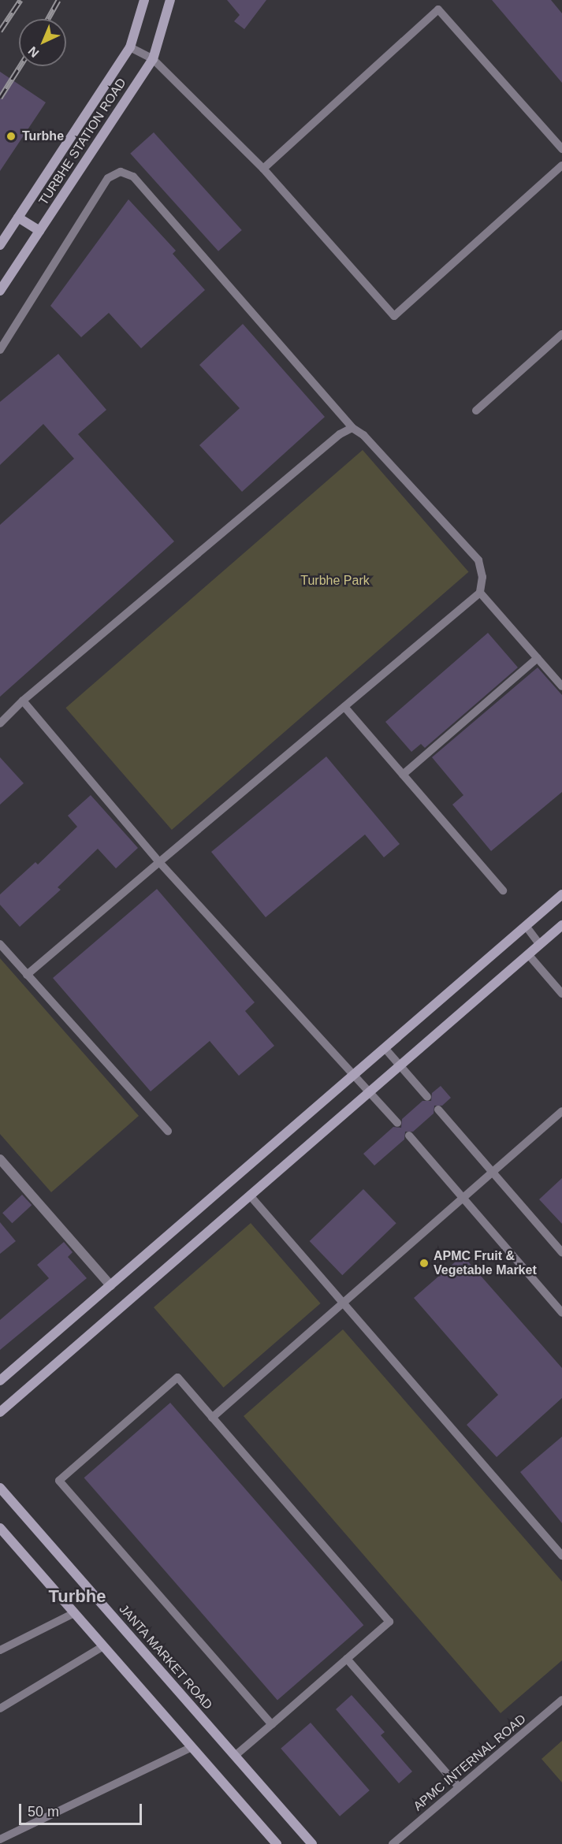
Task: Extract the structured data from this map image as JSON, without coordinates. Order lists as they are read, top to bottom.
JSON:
{
  "streets": {
    "street": ["TURBHE STATION ROAD", "JANTA MARKET ROAD"],
    "lane": ["APMC INTERNAL ROAD"]
  },
  "districts": ["Turbhe"],
  "parks": ["Turbhe Park"],
  "places": ["Turbhe", "APMC Fruit & Vegetable Market"],
  "scale_bar": "50 m",
  "north": "bottom left"
}
